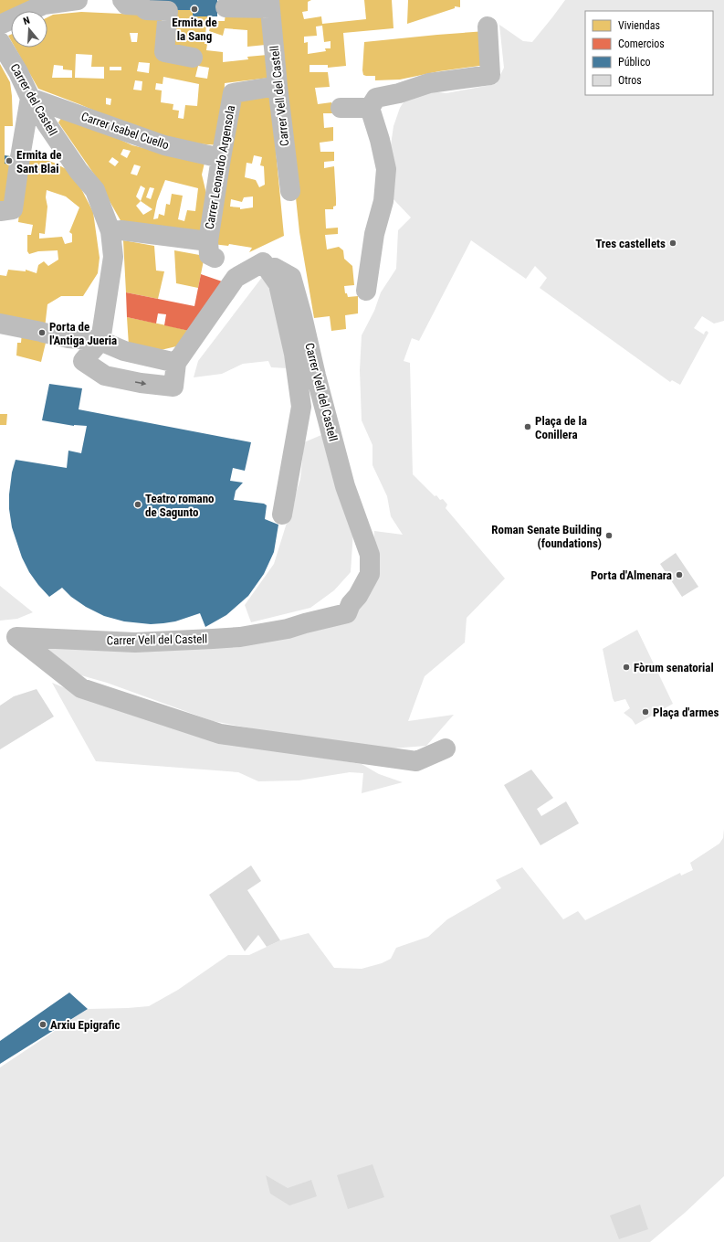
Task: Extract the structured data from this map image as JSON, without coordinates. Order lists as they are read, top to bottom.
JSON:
{
  "streets": {
    "street": [
      "Carrer Vell del Castell",
      "Carrer del Castell",
      "Carrer Isabel Cuello",
      "Carrer Leonardo Argensola"
    ]
  },
  "crossings": [
    ["Carrer Vell del Castell", "Carrer Leonardo Argensola"],
    ["Carrer del Castell", "Carrer Isabel Cuello"],
    ["Carrer del Castell", "Carrer Leonardo Argensola"],
    ["Carrer Isabel Cuello", "Carrer Leonardo Argensola"]
  ],
  "places": [
    "Ermita de la Sang",
    "Ermita de Sant Blai",
    "Tres castellets",
    "Porta de l'Antiga Jueria",
    "Plaça de la Conillera",
    "Teatro romano de Sagunto",
    "Roman Senate Building (foundations)",
    "Porta d'Almenara",
    "Fòrum senatorial",
    "Plaça d'armes",
    "Arxiu Epigrafic"
  ],
  "legend": [
    "Viviendas",
    "Comercios",
    "Público",
    "Otros"
  ],
  "north": "top"
}
